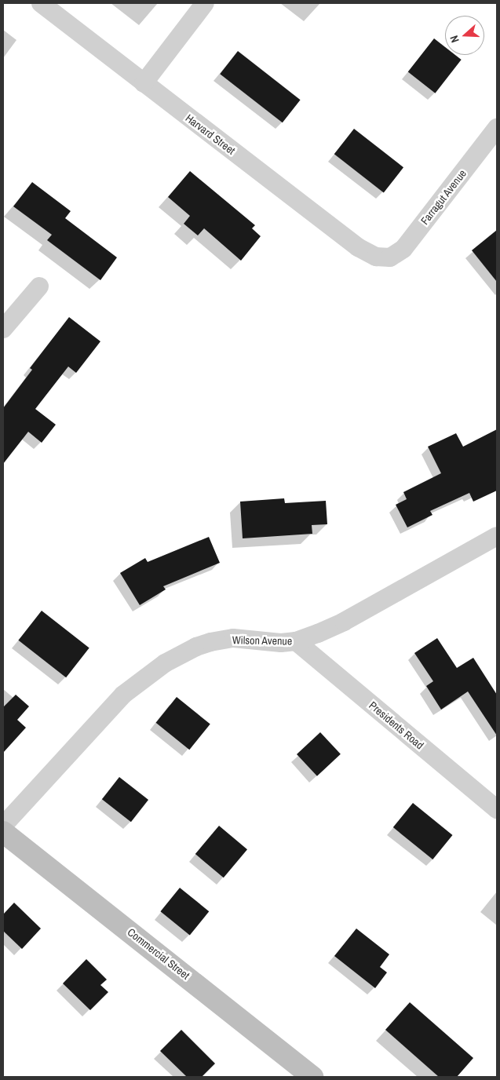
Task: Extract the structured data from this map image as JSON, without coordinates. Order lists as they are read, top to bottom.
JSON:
{
  "streets": {
    "main road": ["Commercial Street"],
    "street": [
      "Harvard Street",
      "Farragut Avenue",
      "Wilson Avenue",
      "Presidents Road"
    ]
  },
  "crossings": [
    ["Harvard Street", "Farragut Avenue"],
    ["Wilson Avenue", "Presidents Road"]
  ],
  "north": "left"
}
